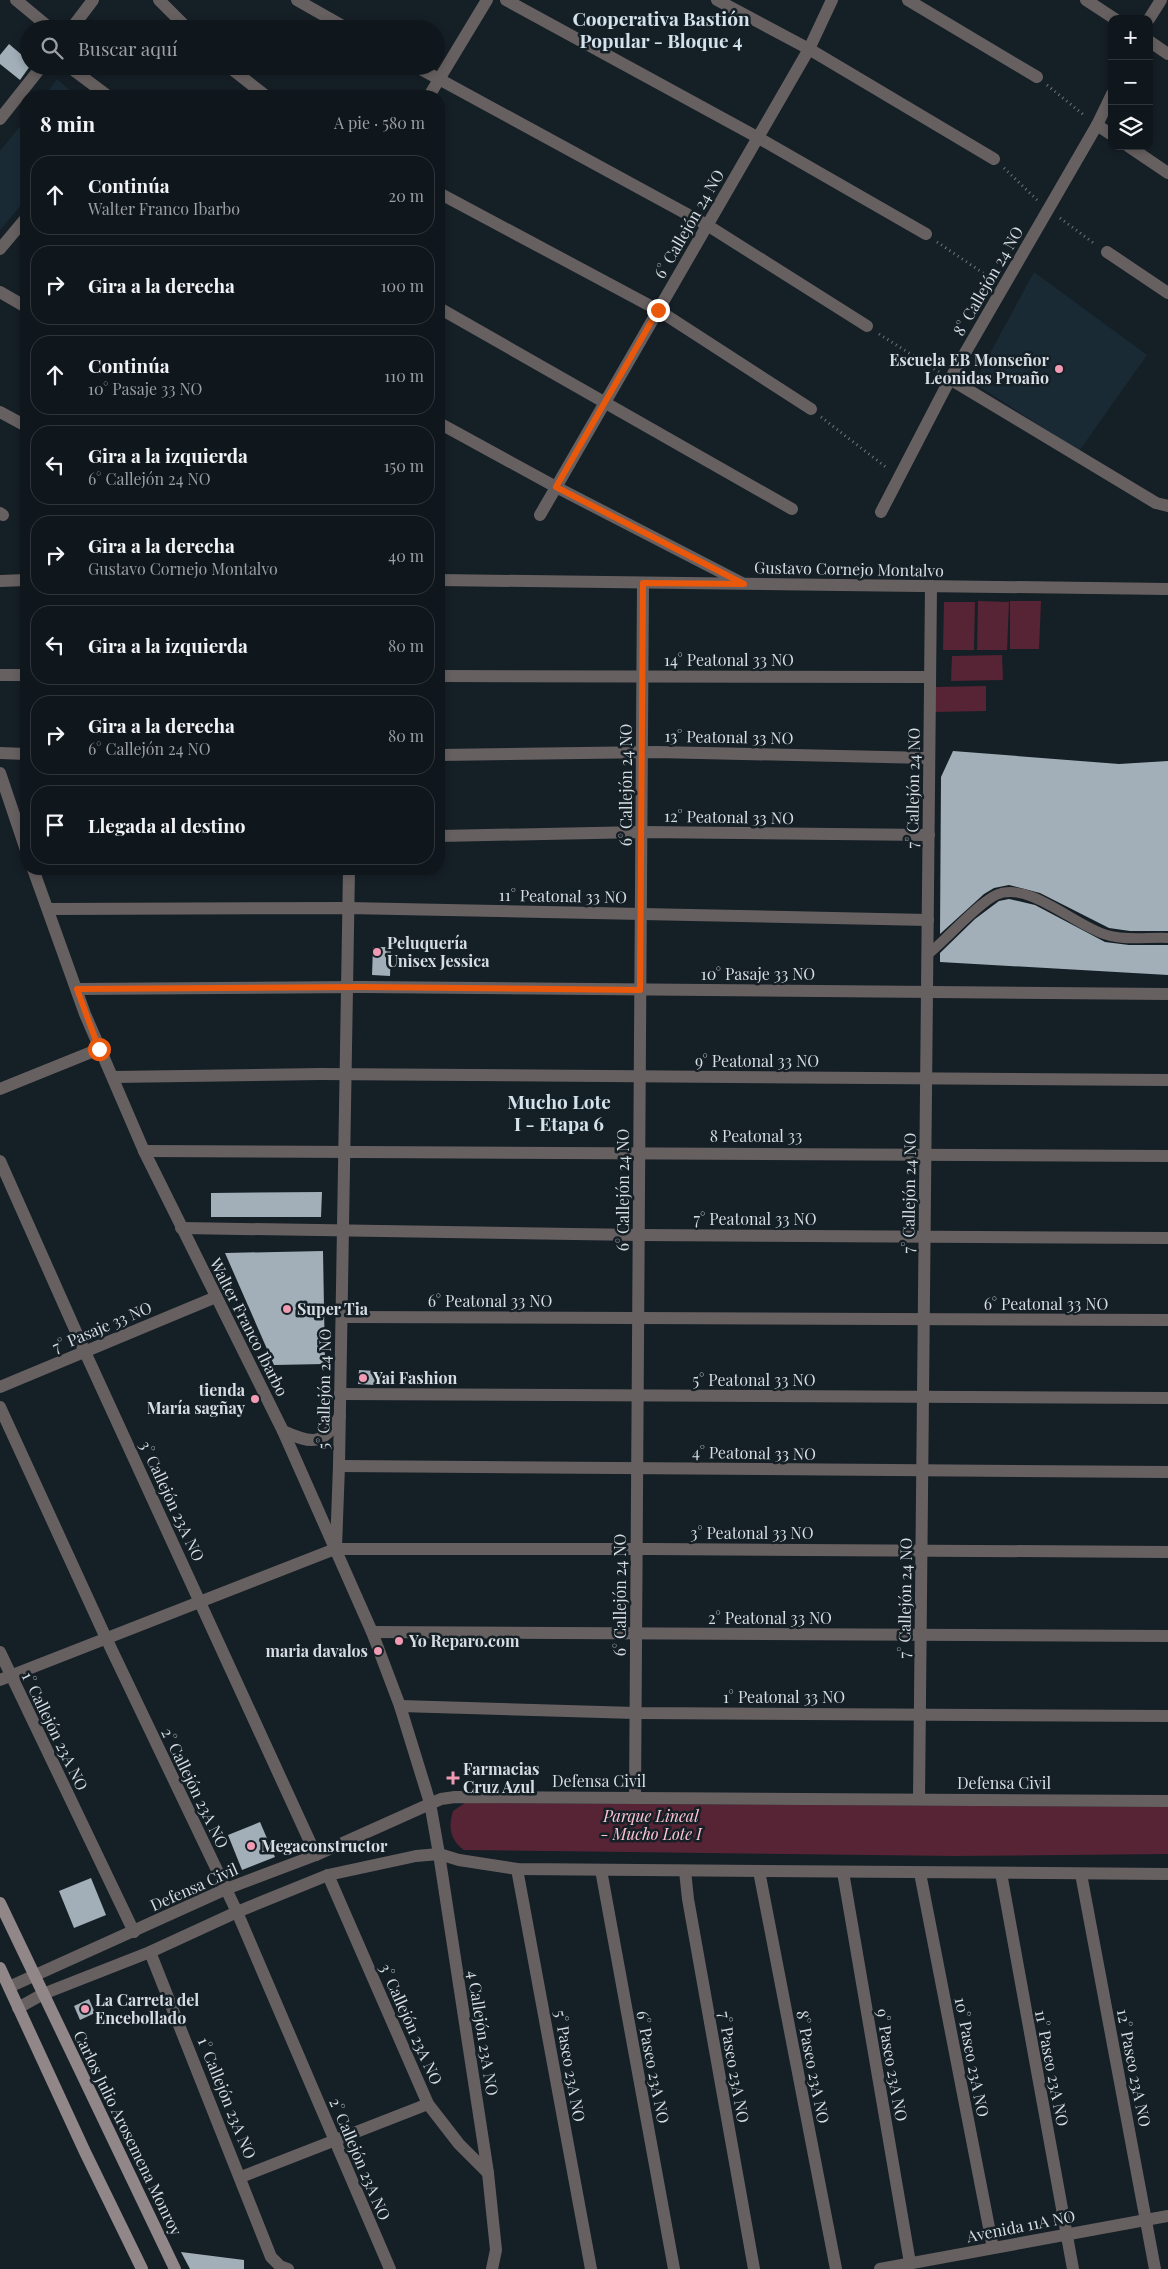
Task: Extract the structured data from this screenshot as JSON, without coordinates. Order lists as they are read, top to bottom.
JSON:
{
  "streets": {
    "main road": ["Carlos Julio Arosemena Monroy"],
    "street": [
      "6° Callejón 24 NO",
      "8° Callejón 24 NO",
      "Gustavo Cornejo Montalvo",
      "14° Peatonal 33 NO",
      "13° Peatonal 33 NO",
      "7° Callejón 24 NO",
      "12° Peatonal 33 NO",
      "11° Peatonal 33 NO",
      "10° Pasaje 33 NO",
      "9° Peatonal 33 NO",
      "8 Peatonal 33",
      "7° Peatonal 33 NO",
      "6° Peatonal 33 NO",
      "7° Pasaje 33 NO",
      "Walter Franco Ibarbo",
      "5° Peatonal 33 NO",
      "5° Callejón 24 NO",
      "4° Peatonal 33 NO",
      "3° Callejón 23A NO",
      "3° Peatonal 33 NO",
      "2° Peatonal 33 NO",
      "1° Peatonal 33 NO",
      "1° Callejón 23A NO",
      "Defensa Civil",
      "2° Callejón 23A NO",
      "4 Callejón 23A NO",
      "10° Paseo 23A NO",
      "9° Paseo 23A NO",
      "5° Paseo 23A NO",
      "6° Paseo 23A NO",
      "7° Paseo 23A NO",
      "8° Paseo 23A NO",
      "11° Paseo 23A NO",
      "12° Paseo 23A NO",
      "Avenida 11A NO"
    ]
  },
  "crossings": [
    ["6° Callejón 24 NO", "Gustavo Cornejo Montalvo"],
    ["6° Callejón 24 NO", "14° Peatonal 33 NO"],
    ["6° Callejón 24 NO", "13° Peatonal 33 NO"],
    ["6° Callejón 24 NO", "12° Peatonal 33 NO"],
    ["6° Callejón 24 NO", "11° Peatonal 33 NO"],
    ["6° Callejón 24 NO", "10° Pasaje 33 NO"],
    ["6° Callejón 24 NO", "9° Peatonal 33 NO"],
    ["6° Callejón 24 NO", "8 Peatonal 33"],
    ["6° Callejón 24 NO", "7° Peatonal 33 NO"],
    ["6° Callejón 24 NO", "6° Peatonal 33 NO"],
    ["6° Callejón 24 NO", "5° Peatonal 33 NO"],
    ["6° Callejón 24 NO", "4° Peatonal 33 NO"],
    ["6° Callejón 24 NO", "3° Peatonal 33 NO"],
    ["6° Callejón 24 NO", "2° Peatonal 33 NO"],
    ["6° Callejón 24 NO", "1° Peatonal 33 NO"],
    ["6° Callejón 24 NO", "Defensa Civil"],
    ["Gustavo Cornejo Montalvo", "7° Callejón 24 NO"],
    ["14° Peatonal 33 NO", "7° Callejón 24 NO"],
    ["13° Peatonal 33 NO", "7° Callejón 24 NO"],
    ["7° Callejón 24 NO", "12° Peatonal 33 NO"],
    ["7° Callejón 24 NO", "11° Peatonal 33 NO"],
    ["7° Callejón 24 NO", "10° Pasaje 33 NO"],
    ["7° Callejón 24 NO", "9° Peatonal 33 NO"],
    ["7° Callejón 24 NO", "8 Peatonal 33"],
    ["7° Callejón 24 NO", "7° Peatonal 33 NO"],
    ["7° Callejón 24 NO", "6° Peatonal 33 NO"],
    ["7° Callejón 24 NO", "5° Peatonal 33 NO"],
    ["7° Callejón 24 NO", "4° Peatonal 33 NO"],
    ["7° Callejón 24 NO", "3° Peatonal 33 NO"],
    ["7° Callejón 24 NO", "2° Peatonal 33 NO"],
    ["7° Callejón 24 NO", "1° Peatonal 33 NO"],
    ["7° Callejón 24 NO", "Defensa Civil"],
    ["11° Peatonal 33 NO", "Walter Franco Ibarbo"],
    ["11° Peatonal 33 NO", "5° Callejón 24 NO"],
    ["10° Pasaje 33 NO", "Walter Franco Ibarbo"],
    ["10° Pasaje 33 NO", "5° Callejón 24 NO"],
    ["9° Peatonal 33 NO", "Walter Franco Ibarbo"],
    ["9° Peatonal 33 NO", "5° Callejón 24 NO"],
    ["8 Peatonal 33", "Walter Franco Ibarbo"],
    ["8 Peatonal 33", "5° Callejón 24 NO"],
    ["7° Peatonal 33 NO", "Walter Franco Ibarbo"],
    ["7° Peatonal 33 NO", "5° Callejón 24 NO"],
    ["6° Peatonal 33 NO", "5° Callejón 24 NO"],
    ["7° Pasaje 33 NO", "Walter Franco Ibarbo"],
    ["7° Pasaje 33 NO", "3° Callejón 23A NO"],
    ["Walter Franco Ibarbo", "5° Callejón 24 NO"],
    ["Walter Franco Ibarbo", "3° Peatonal 33 NO"],
    ["Walter Franco Ibarbo", "2° Peatonal 33 NO"],
    ["Walter Franco Ibarbo", "1° Peatonal 33 NO"],
    ["Walter Franco Ibarbo", "Defensa Civil"],
    ["Walter Franco Ibarbo", "4 Callejón 23A NO"],
    ["5° Peatonal 33 NO", "5° Callejón 24 NO"],
    ["5° Callejón 24 NO", "4° Peatonal 33 NO"],
    ["5° Callejón 24 NO", "3° Peatonal 33 NO"],
    ["3° Callejón 23A NO", "Defensa Civil"],
    ["3° Callejón 23A NO", "4 Callejón 23A NO"],
    ["1° Callejón 23A NO", "Defensa Civil"],
    ["Defensa Civil", "2° Callejón 23A NO"],
    ["Defensa Civil", "4 Callejón 23A NO"],
    ["Defensa Civil", "Carlos Julio Arosemena Monroy"],
    ["10° Paseo 23A NO", "Avenida 11A NO"],
    ["9° Paseo 23A NO", "Avenida 11A NO"],
    ["11° Paseo 23A NO", "Avenida 11A NO"],
    ["12° Paseo 23A NO", "Avenida 11A NO"]
  ],
  "districts": ["Cooperativa Bastión Popular - Bloque 4", "Mucho Lote I - Etapa 6"],
  "parks": ["Parque Lineal - Mucho Lote I"],
  "places": {
    "other": [
      "Escuela EB Monseñor Leonidas Proaño",
      "Peluquería Unisex Jessica",
      "Super Tia",
      "Yai Fashion",
      "tienda María sagñay",
      "Yo Reparo.com",
      "maria davalos",
      "Megaconstructor",
      "La Carreta del Encebollado"
    ],
    "health": ["Farmacias Cruz Azul"]
  },
  "page": {
    "map_buttons": ["+", "−"],
    "search": "Buscar aquí",
    "heading": ["8 min", "A pie · 580 m"],
    "list": [
      ["Continúa", "Walter Franco Ibarbo", "20 m"],
      ["Gira a la derecha", "100 m"],
      ["Continúa", "10° Pasaje 33 NO", "110 m"],
      ["Gira a la izquierda", "6° Callejón 24 NO", "150 m"],
      ["Gira a la derecha", "Gustavo Cornejo Montalvo", "40 m"],
      ["Gira a la izquierda", "80 m"],
      ["Gira a la derecha", "6° Callejón 24 NO", "80 m"],
      "Llegada al destino"
    ]
  }
}
